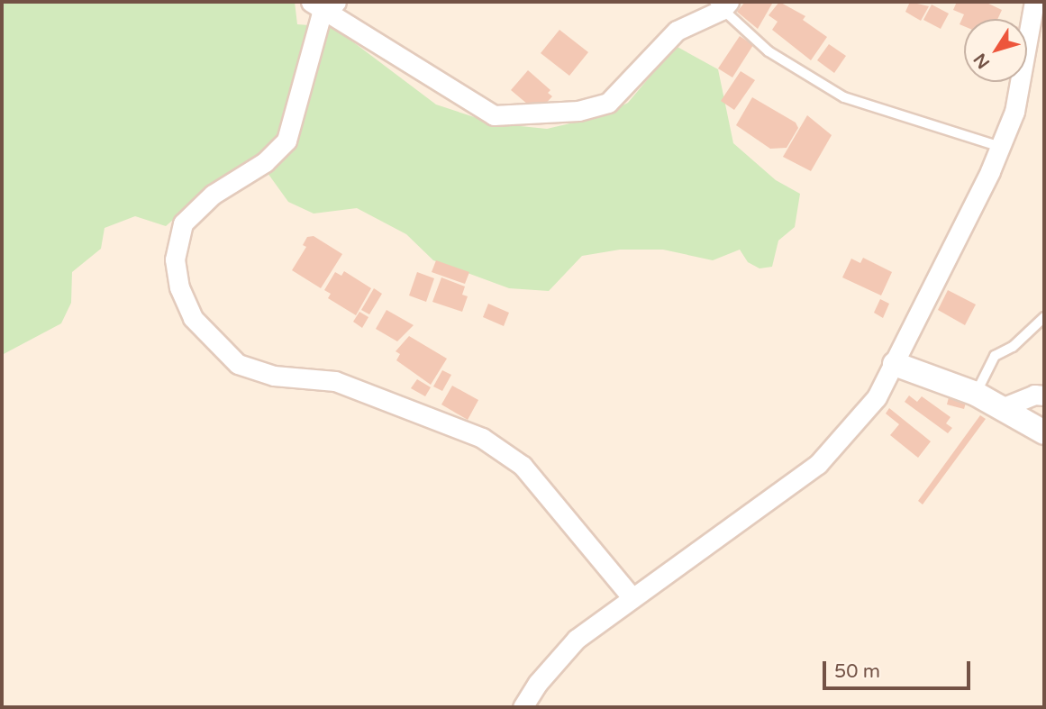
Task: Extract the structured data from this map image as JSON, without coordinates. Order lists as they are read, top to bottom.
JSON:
{
  "scale_bar": "50 m",
  "north": "bottom left"
}
